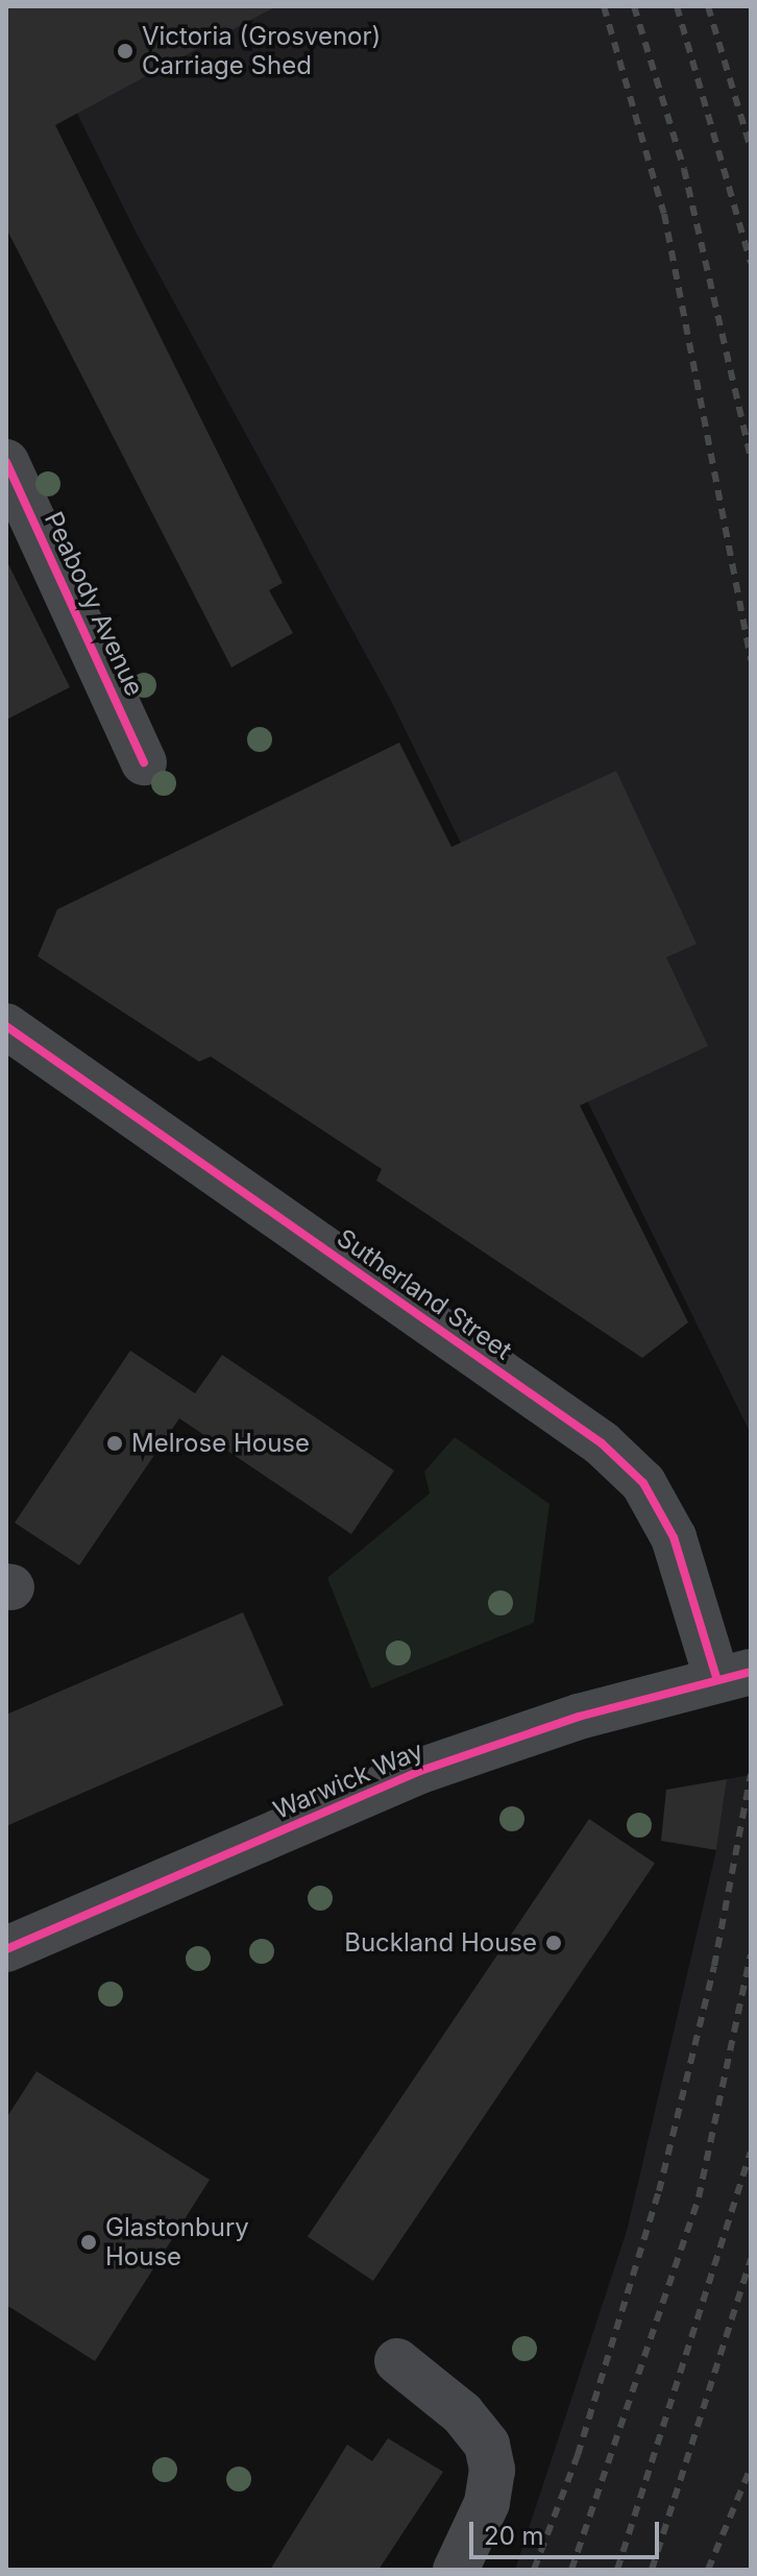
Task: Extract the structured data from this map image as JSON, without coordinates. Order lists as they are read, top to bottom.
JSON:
{
  "streets": {
    "street": ["Peabody Avenue", "Sutherland Street", "Warwick Way"]
  },
  "crossings": [
    ["Sutherland Street", "Warwick Way"]
  ],
  "places": [
    "Victoria (Grosvenor) Carriage Shed",
    "Melrose House",
    "Buckland House",
    "Glastonbury House"
  ],
  "scale_bar": "20 m"
}
